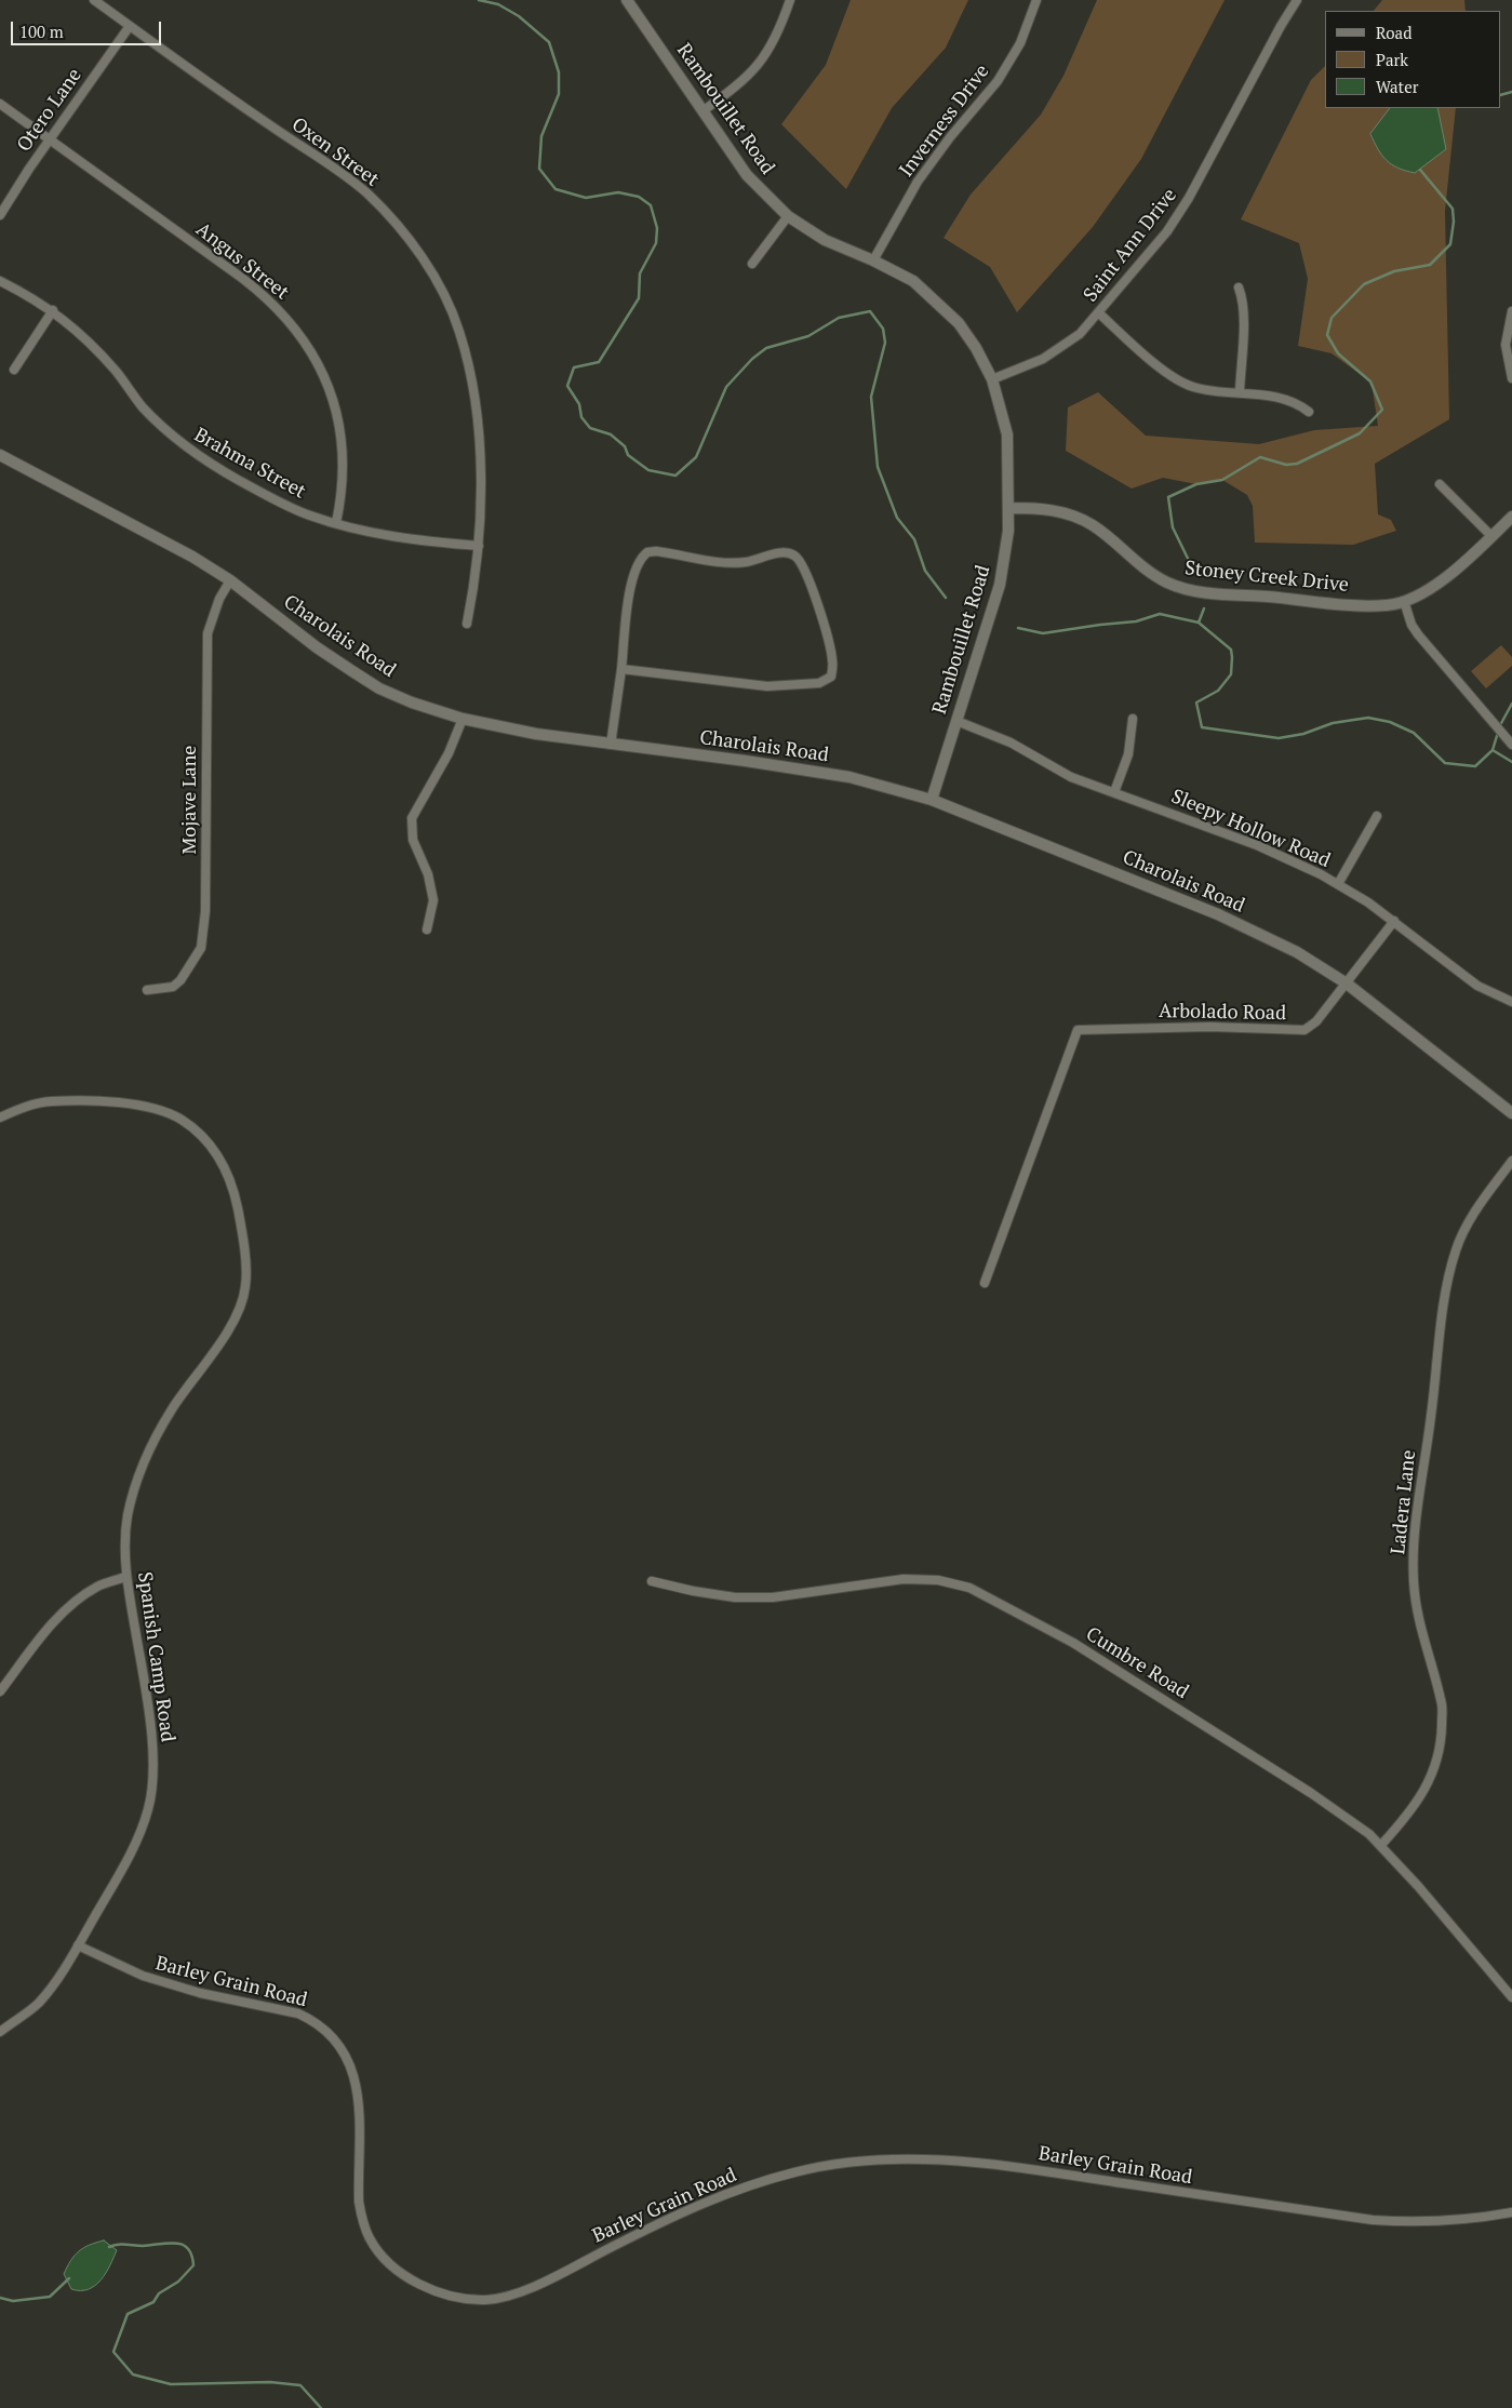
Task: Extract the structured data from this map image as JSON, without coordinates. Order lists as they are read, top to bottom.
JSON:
{
  "streets": {
    "street": [
      "Rambouillet Road",
      "Otero Lane",
      "Inverness Drive",
      "Oxen Street",
      "Saint Ann Drive",
      "Angus Street",
      "Brahma Street",
      "Stoney Creek Drive",
      "Charolais Road",
      "Mojave Lane",
      "Sleepy Hollow Road",
      "Arbolado Road",
      "Ladera Lane",
      "Spanish Camp Road",
      "Cumbre Road",
      "Barley Grain Road"
    ]
  },
  "crossings": [
    ["Rambouillet Road", "Inverness Drive"],
    ["Rambouillet Road", "Saint Ann Drive"],
    ["Rambouillet Road", "Stoney Creek Drive"],
    ["Rambouillet Road", "Charolais Road"],
    ["Rambouillet Road", "Sleepy Hollow Road"],
    ["Otero Lane", "Oxen Street"],
    ["Otero Lane", "Angus Street"],
    ["Oxen Street", "Brahma Street"],
    ["Angus Street", "Brahma Street"],
    ["Charolais Road", "Mojave Lane"],
    ["Charolais Road", "Arbolado Road"],
    ["Sleepy Hollow Road", "Arbolado Road"],
    ["Ladera Lane", "Cumbre Road"],
    ["Spanish Camp Road", "Barley Grain Road"]
  ],
  "legend": ["Road", "Park", "Water"],
  "scale_bar": "100 m"
}
